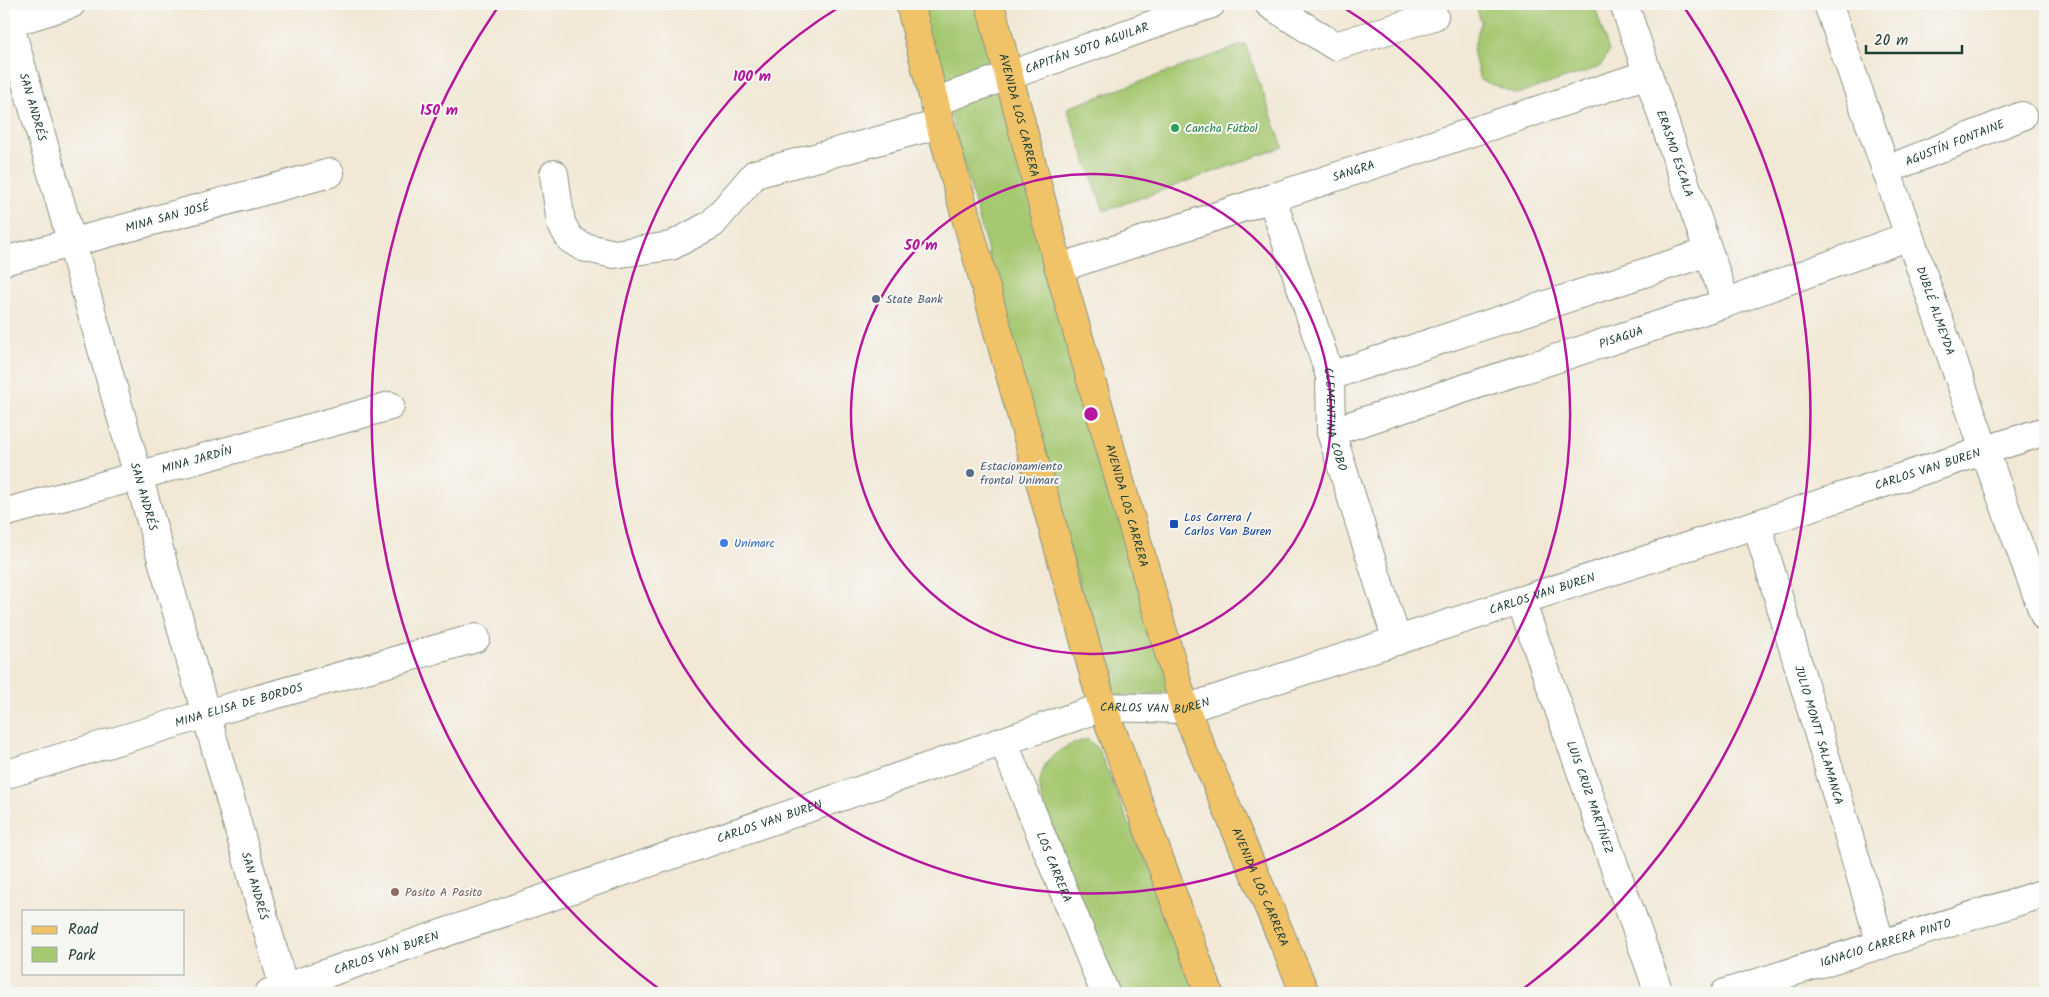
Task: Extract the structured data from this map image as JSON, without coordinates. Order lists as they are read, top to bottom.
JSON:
{
  "streets": {
    "main road": ["AVENIDA LOS CARRERA"],
    "street": [
      "CAPITÁN SOTO AGUILAR",
      "SAN ANDRÉS",
      "AGUSTÍN FONTAINE",
      "ERASMO ESCALA",
      "SANGRA",
      "MINA SAN JOSÉ",
      "DUBLÉ ALMEYDA",
      "PISAGUA",
      "CLEMENTINA COBO",
      "MINA JARDÍN",
      "CARLOS VAN BUREN",
      "MINA ELISA DE BORDOS",
      "JULIO MONTT SALAMANCA",
      "LUIS CRUZ MARTÍNEZ",
      "LOS CARRERA",
      "IGNACIO CARRERA PINTO"
    ]
  },
  "crossings": [
    ["CAPITÁN SOTO AGUILAR", "AVENIDA LOS CARRERA"],
    ["SAN ANDRÉS", "MINA SAN JOSÉ"],
    ["SAN ANDRÉS", "MINA JARDÍN"],
    ["SAN ANDRÉS", "CARLOS VAN BUREN"],
    ["SAN ANDRÉS", "MINA ELISA DE BORDOS"],
    ["AVENIDA LOS CARRERA", "SANGRA"],
    ["AVENIDA LOS CARRERA", "CARLOS VAN BUREN"],
    ["AGUSTÍN FONTAINE", "DUBLÉ ALMEYDA"],
    ["ERASMO ESCALA", "SANGRA"],
    ["ERASMO ESCALA", "PISAGUA"],
    ["SANGRA", "CLEMENTINA COBO"],
    ["DUBLÉ ALMEYDA", "PISAGUA"],
    ["DUBLÉ ALMEYDA", "CARLOS VAN BUREN"],
    ["PISAGUA", "CLEMENTINA COBO"],
    ["CLEMENTINA COBO", "CARLOS VAN BUREN"],
    ["CARLOS VAN BUREN", "JULIO MONTT SALAMANCA"],
    ["CARLOS VAN BUREN", "LUIS CRUZ MARTÍNEZ"],
    ["CARLOS VAN BUREN", "LOS CARRERA"],
    ["JULIO MONTT SALAMANCA", "IGNACIO CARRERA PINTO"]
  ],
  "places": {
    "other": [
      "Cancha Fútbol",
      "State Bank",
      "Estacionamiento frontal Unimarc",
      "Unimarc",
      "Pasito A Pasito"
    ],
    "transit": ["Los Carrera / Carlos Van Buren"]
  },
  "legend": ["Road", "Park"],
  "scale_bar": "20 m",
  "rings": ["100 m", "150 m", "50 m"]
}
